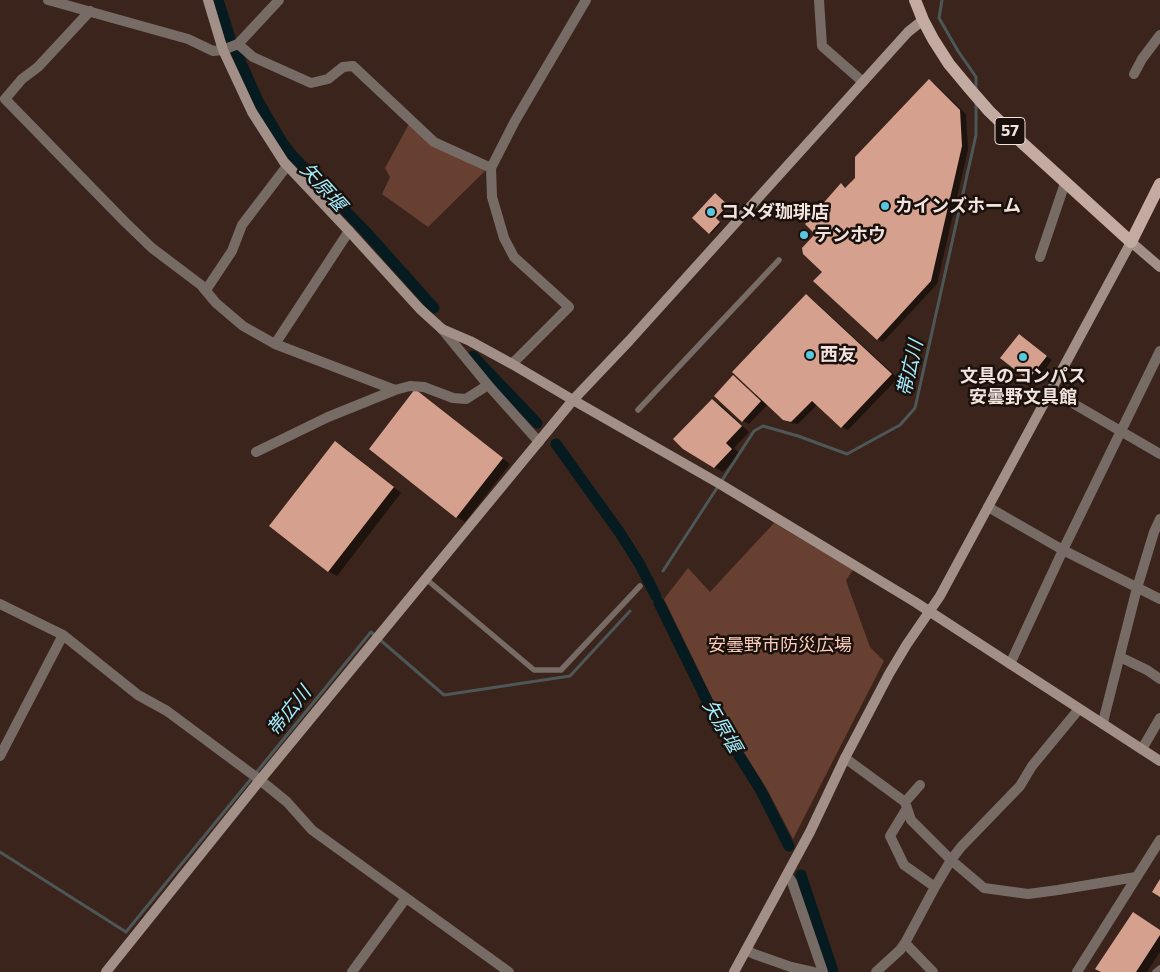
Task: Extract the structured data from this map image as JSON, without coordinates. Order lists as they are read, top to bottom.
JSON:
{
  "streets": {
    "main road": ["57"]
  },
  "water": ["矢原堰", "帯広川"],
  "parks": ["安曇野市防災広場"],
  "places": [
    "カインズホーム",
    "コメダ珈琲店",
    "テンホウ",
    "西友",
    "文具のコンパス 安曇野文具館"
  ]
}
